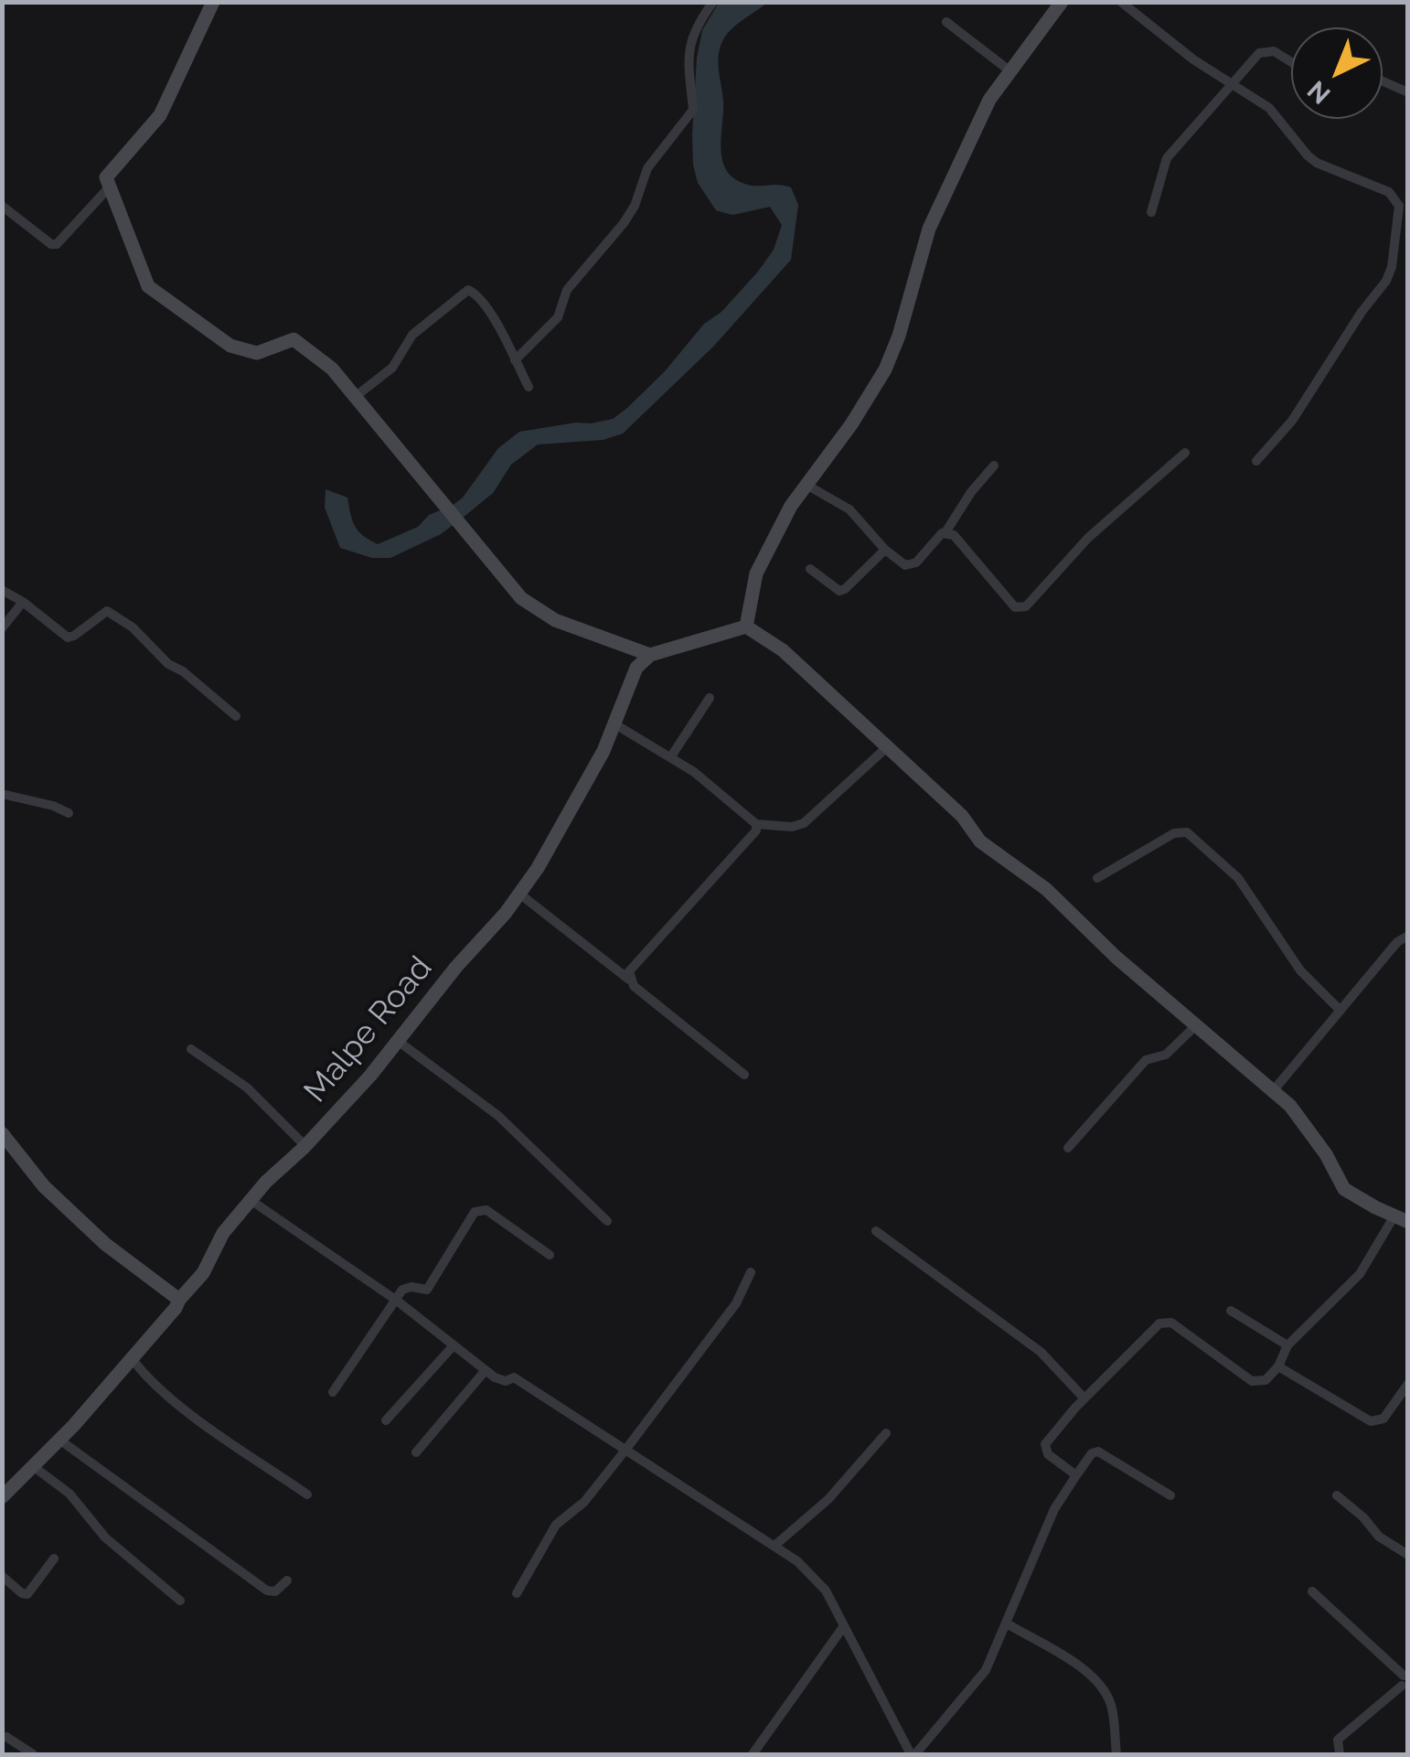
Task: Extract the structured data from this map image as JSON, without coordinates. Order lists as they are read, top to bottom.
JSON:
{
  "streets": {
    "street": ["Malpe Road"]
  },
  "north": "bottom left"
}
